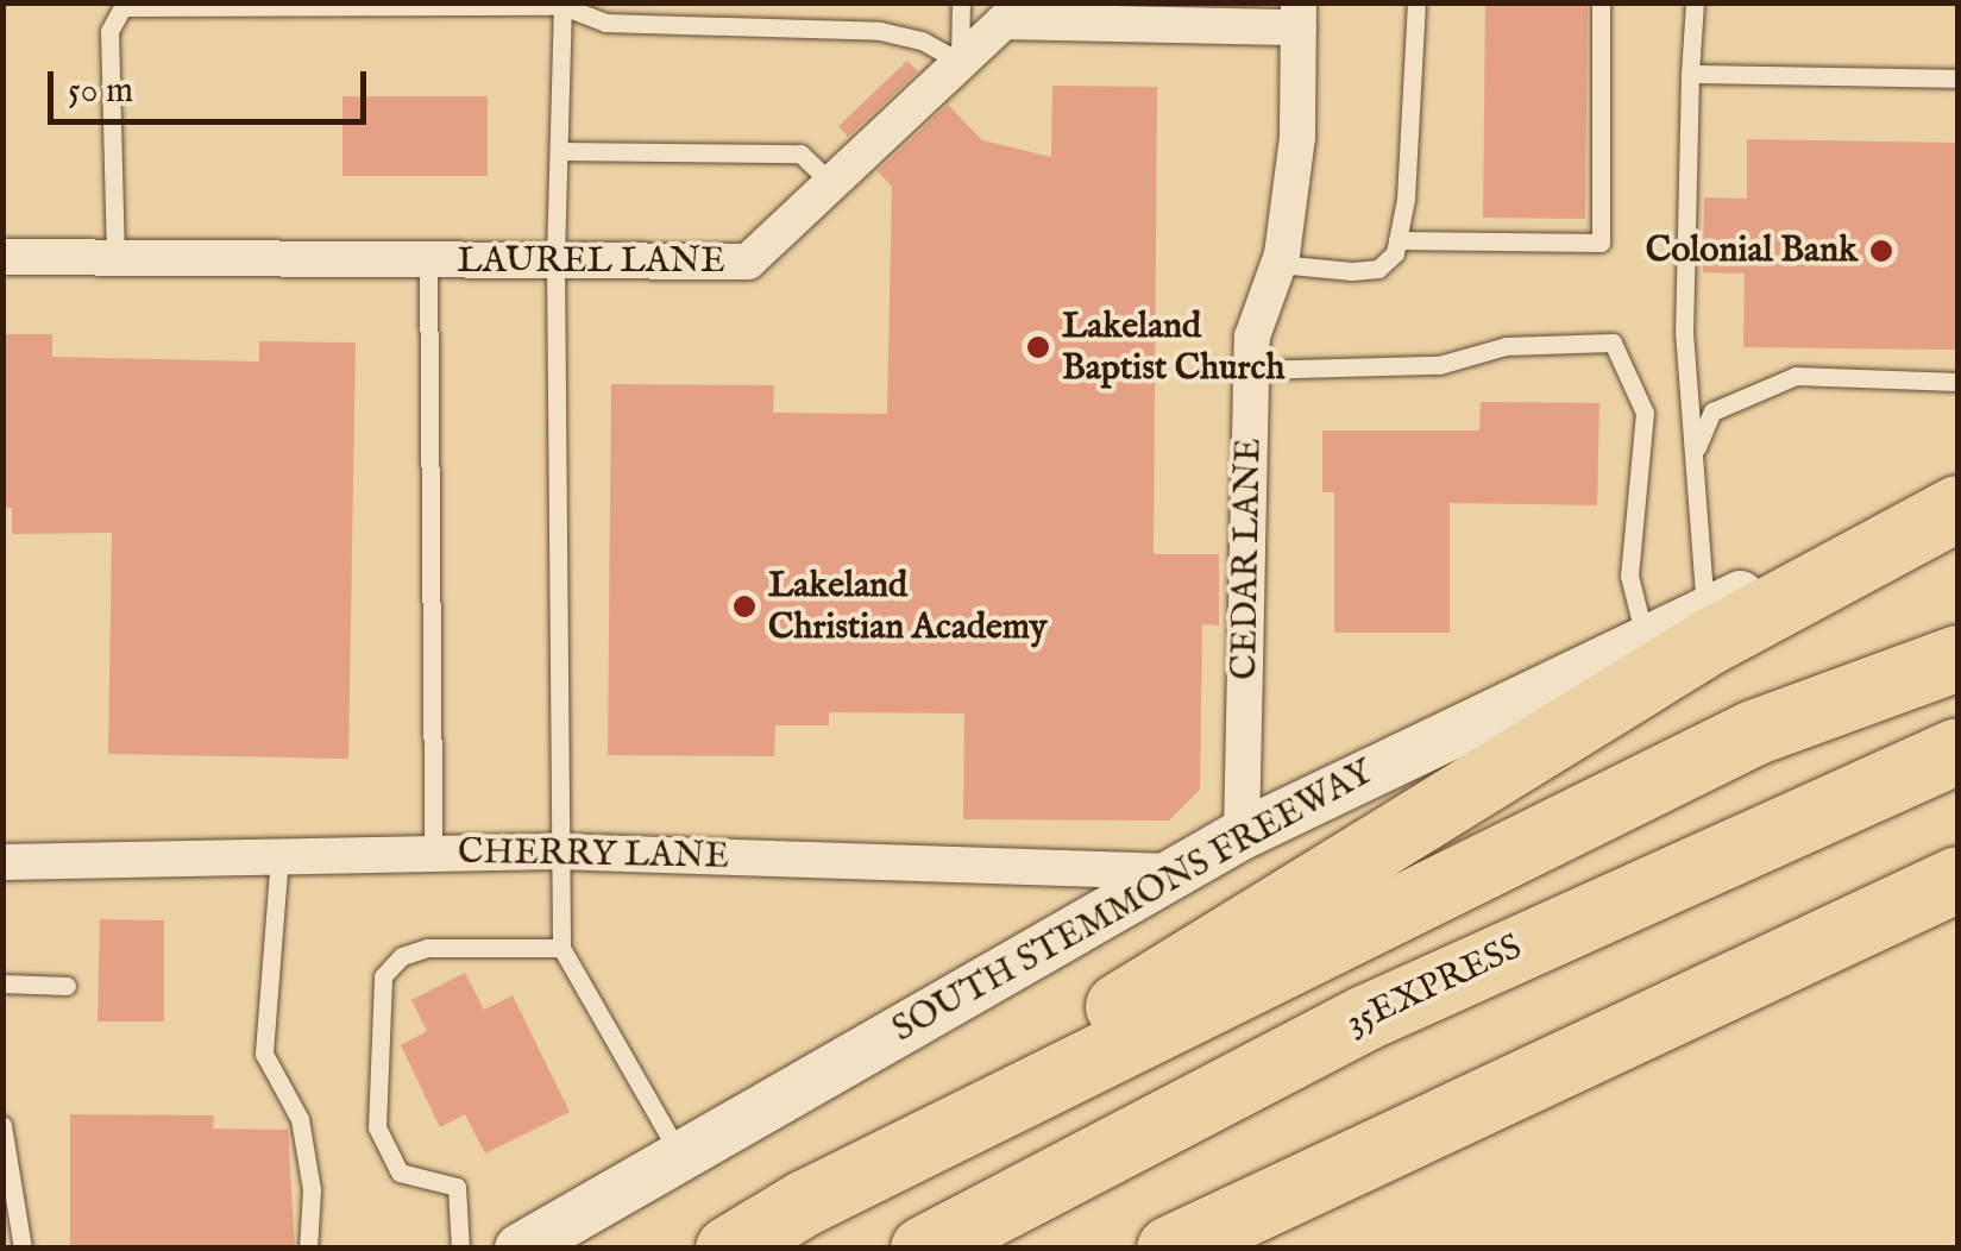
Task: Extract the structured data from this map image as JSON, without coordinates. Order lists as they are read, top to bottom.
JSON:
{
  "streets": {
    "highway": ["35EXPRESS"],
    "main road": ["SOUTH STEMMONS FREEWAY"],
    "street": ["LAUREL LANE", "CEDAR LANE", "CHERRY LANE"]
  },
  "crossings": [
    ["LAUREL LANE", "CEDAR LANE"],
    ["CEDAR LANE", "SOUTH STEMMONS FREEWAY"],
    ["CHERRY LANE", "SOUTH STEMMONS FREEWAY"]
  ],
  "places": ["Colonial Bank", "Lakeland Baptist Church", "Lakeland Christian Academy"],
  "scale_bar": "50 m"
}
